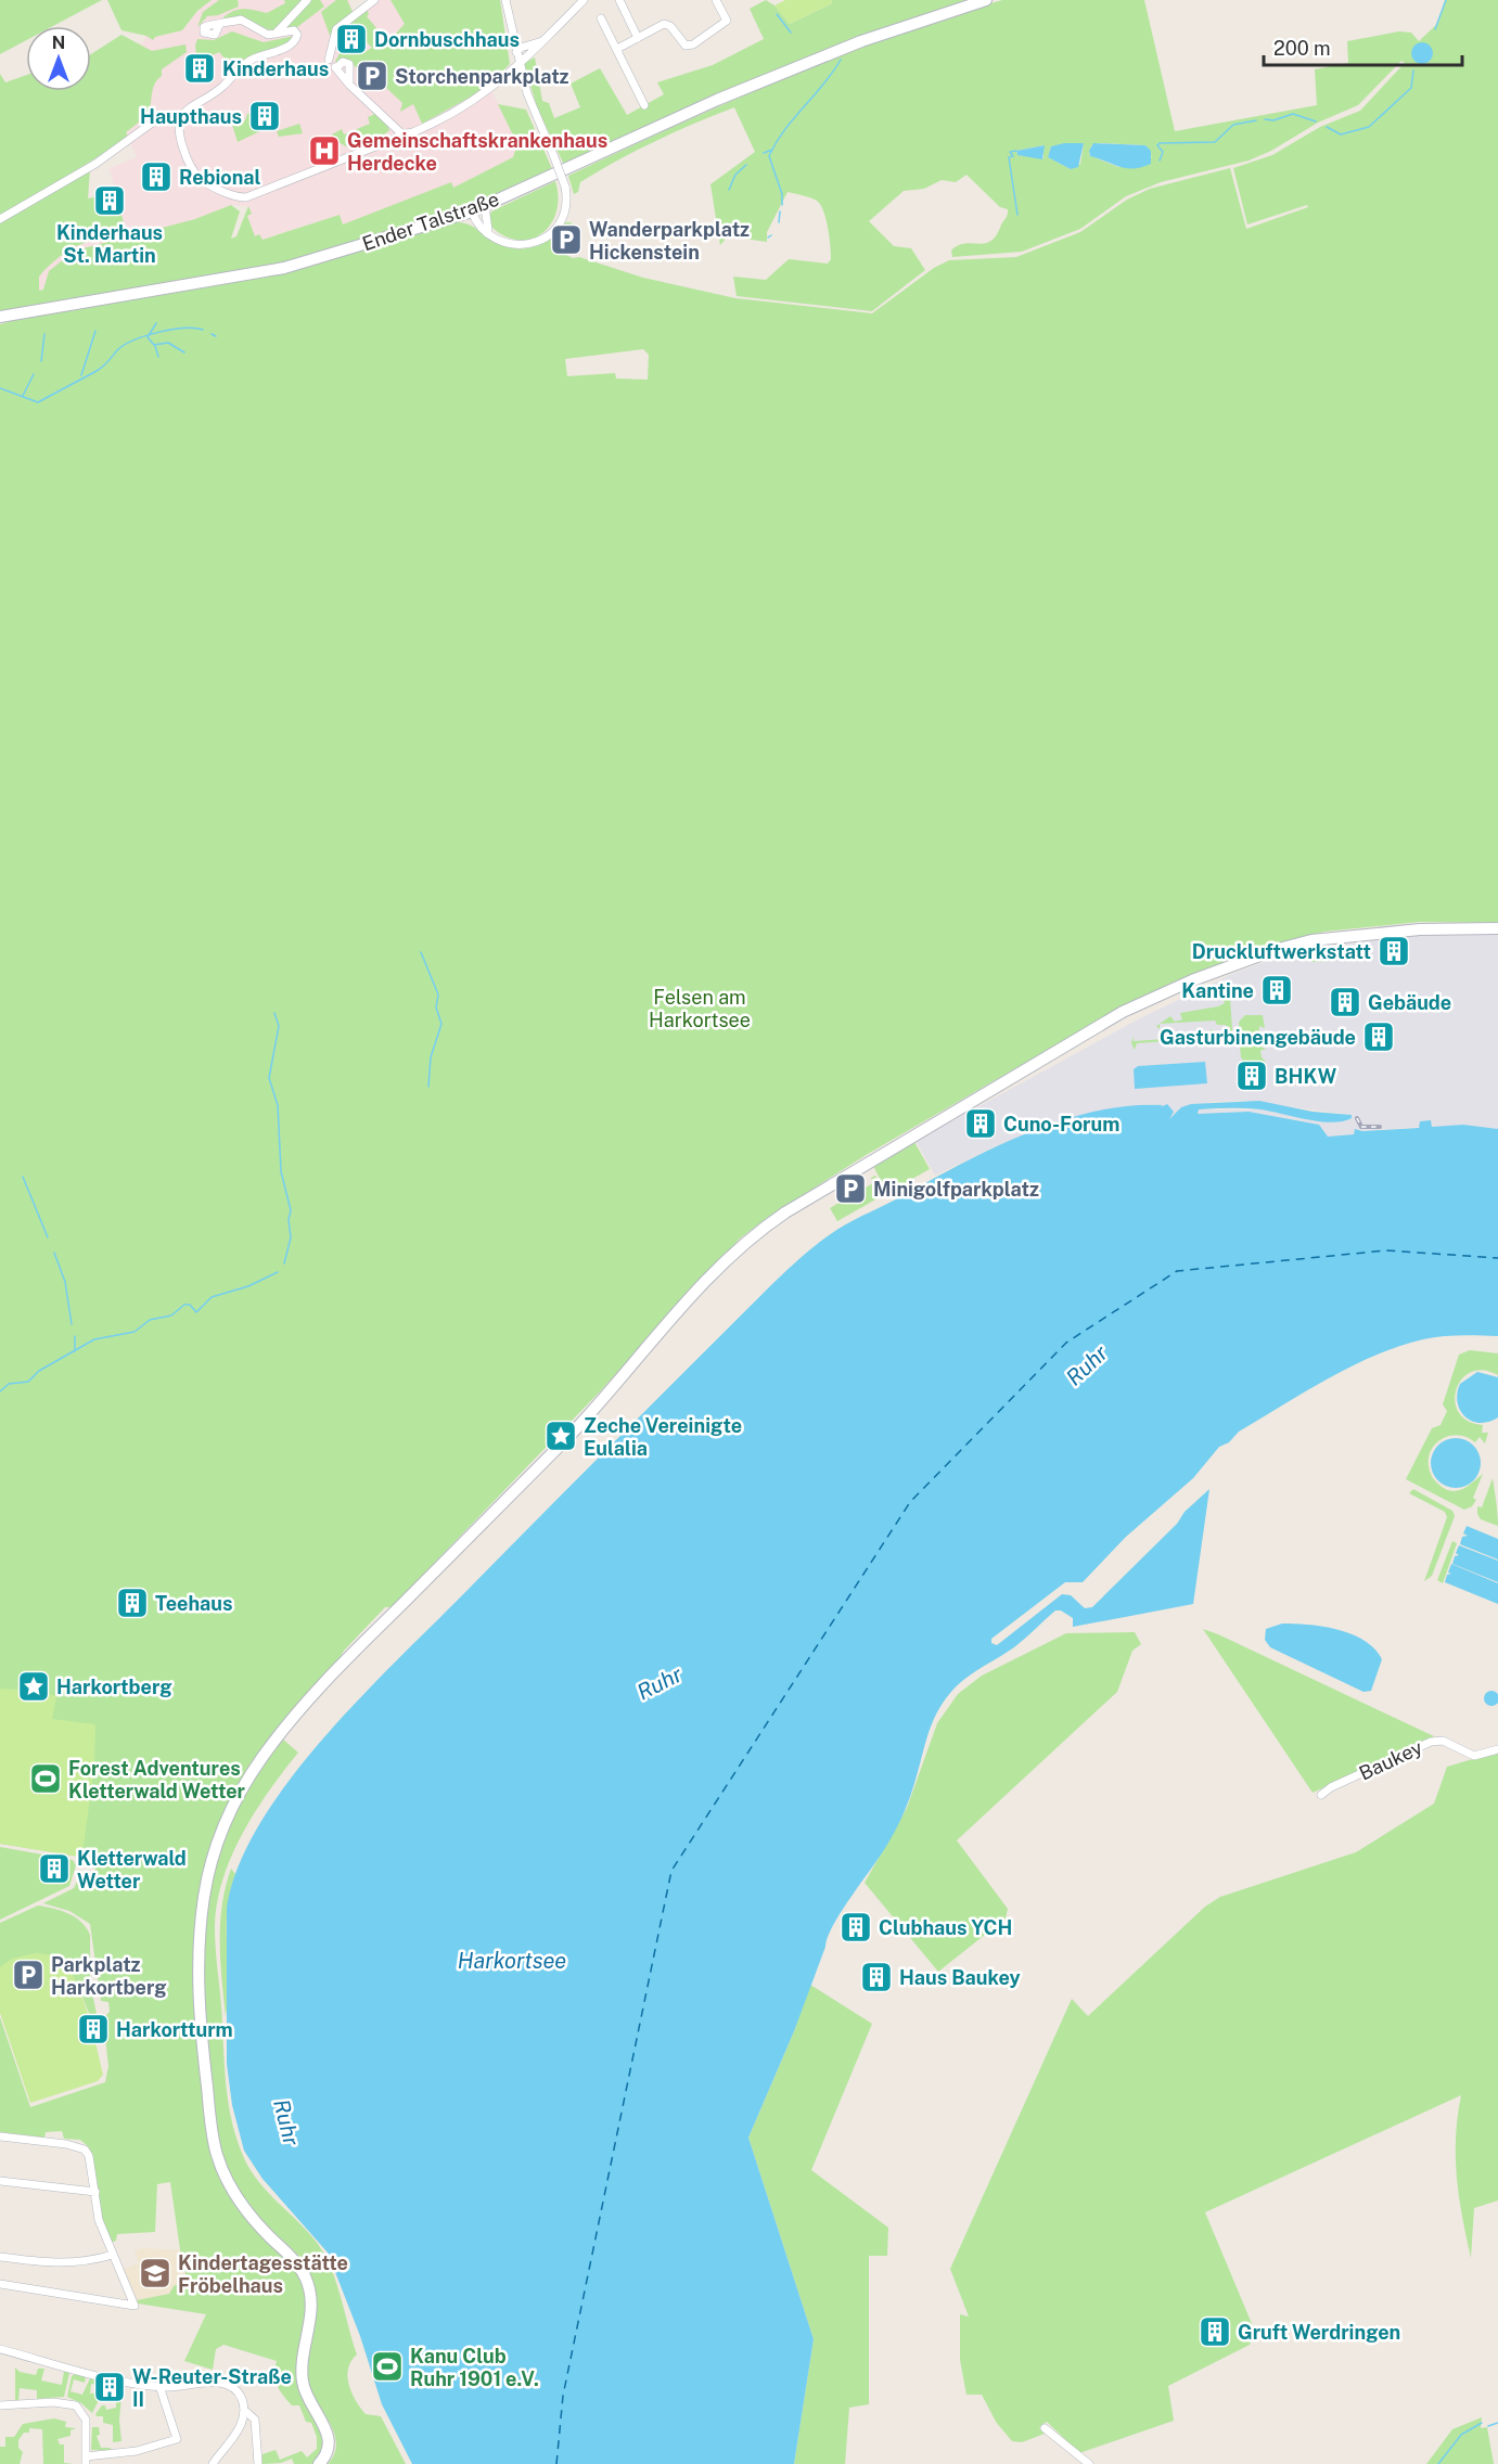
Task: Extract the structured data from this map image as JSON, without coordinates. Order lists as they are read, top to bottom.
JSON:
{
  "streets": {
    "main road": ["Ender Talstraße"],
    "street": ["Baukey"]
  },
  "water": ["Ruhr", "Harkortsee"],
  "parks": ["Felsen am Harkortsee"],
  "places": {
    "building": [
      "Dornbuschhaus",
      "Kinderhaus",
      "Haupthaus",
      "Rebional",
      "Kinderhaus St. Martin",
      "Druckluftwerkstatt",
      "Kantine",
      "Gebäude",
      "Gasturbinengebäude",
      "BHKW",
      "Cuno-Forum",
      "Teehaus",
      "Kletterwald Wetter",
      "Clubhaus YCH",
      "Haus Baukey",
      "Harkortturm",
      "Gruft Werdringen",
      "W-Reuter-Straße II"
    ],
    "parking": [
      "Storchenparkplatz",
      "Wanderparkplatz Hickenstein",
      "Minigolfparkplatz",
      "Parkplatz Harkortberg"
    ],
    "hospital": ["Gemeinschaftskrankenhaus Herdecke"],
    "place": ["Zeche Vereinigte Eulalia", "Harkortberg"],
    "sports": ["Forest Adventures Kletterwald Wetter", "Kanu Club Ruhr 1901 e.V."],
    "school or university": ["Kindertagesstätte Fröbelhaus"]
  },
  "scale_bar": "200 m",
  "north": "top"
}
